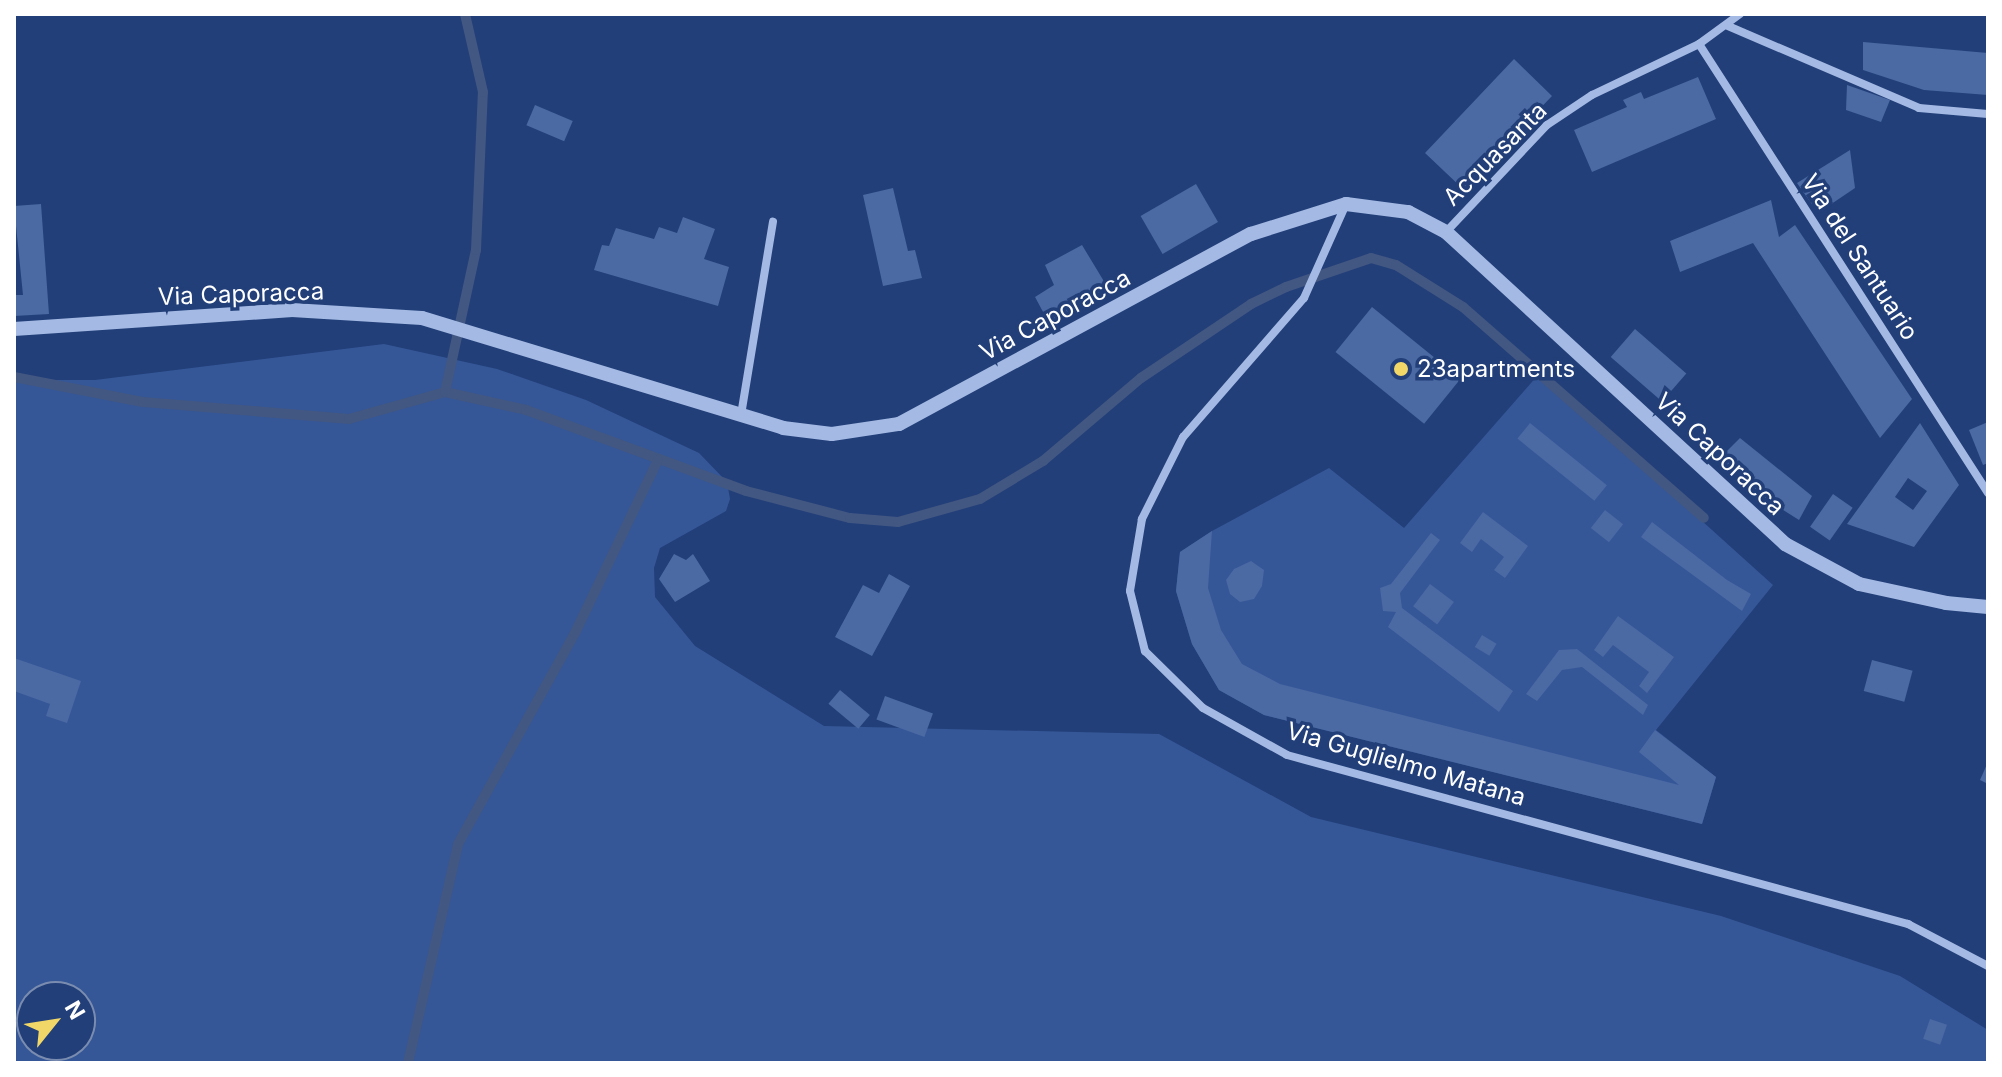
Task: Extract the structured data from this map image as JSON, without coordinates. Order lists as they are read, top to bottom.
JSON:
{
  "streets": {
    "street": [
      "Acquasanta",
      "Via del Santuario",
      "Via Caporacca",
      "Via Guglielmo Matana"
    ]
  },
  "crossings": [
    ["Acquasanta", "Via del Santuario"],
    ["Acquasanta", "Via Caporacca"],
    ["Via Caporacca", "Via Guglielmo Matana"]
  ],
  "places": ["23apartments"],
  "north": "top right"
}
